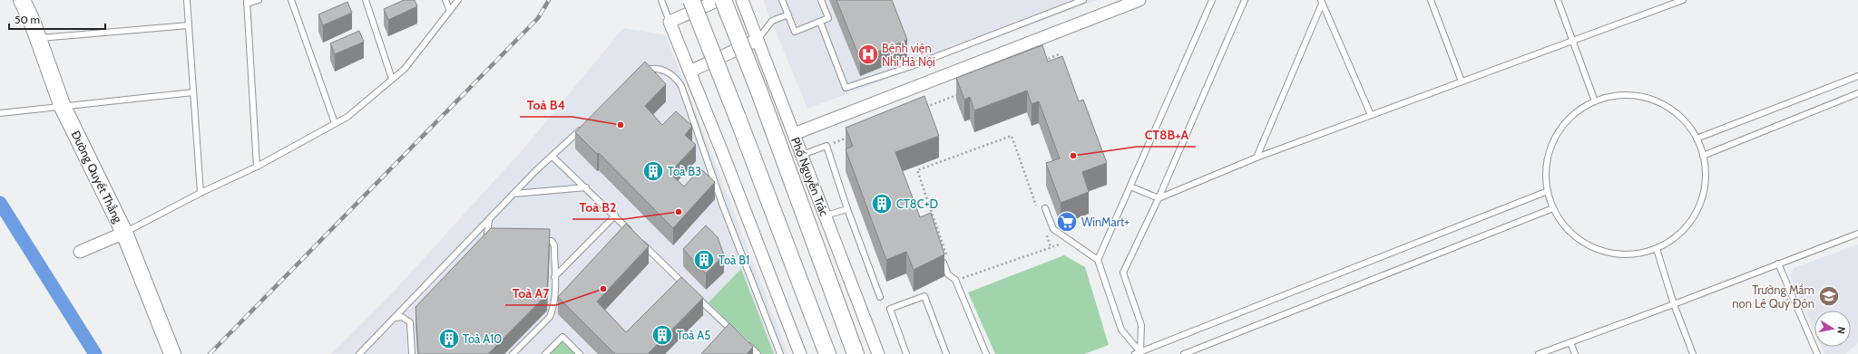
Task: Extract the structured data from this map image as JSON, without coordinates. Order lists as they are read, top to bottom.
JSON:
{
  "streets": {
    "main road": ["Đường Quyết Thắng", "Phố Nguyễn Trác"]
  },
  "places": {
    "hospital": ["Bệnh viện Nhi Hà Nội"],
    "other": [
      "Toà B4",
      "CT8B+A",
      "Toà B2",
      "Toà A7"
    ],
    "building": [
      "Toà B3",
      "CT8C+D",
      "Toà B1",
      "Toà A5",
      "Toà A10"
    ],
    "supermarket": ["WinMart+"],
    "school or university": ["Trường Mầm non Lê Quý Đôn"]
  },
  "scale_bar": "50 m",
  "north": "right"
}
